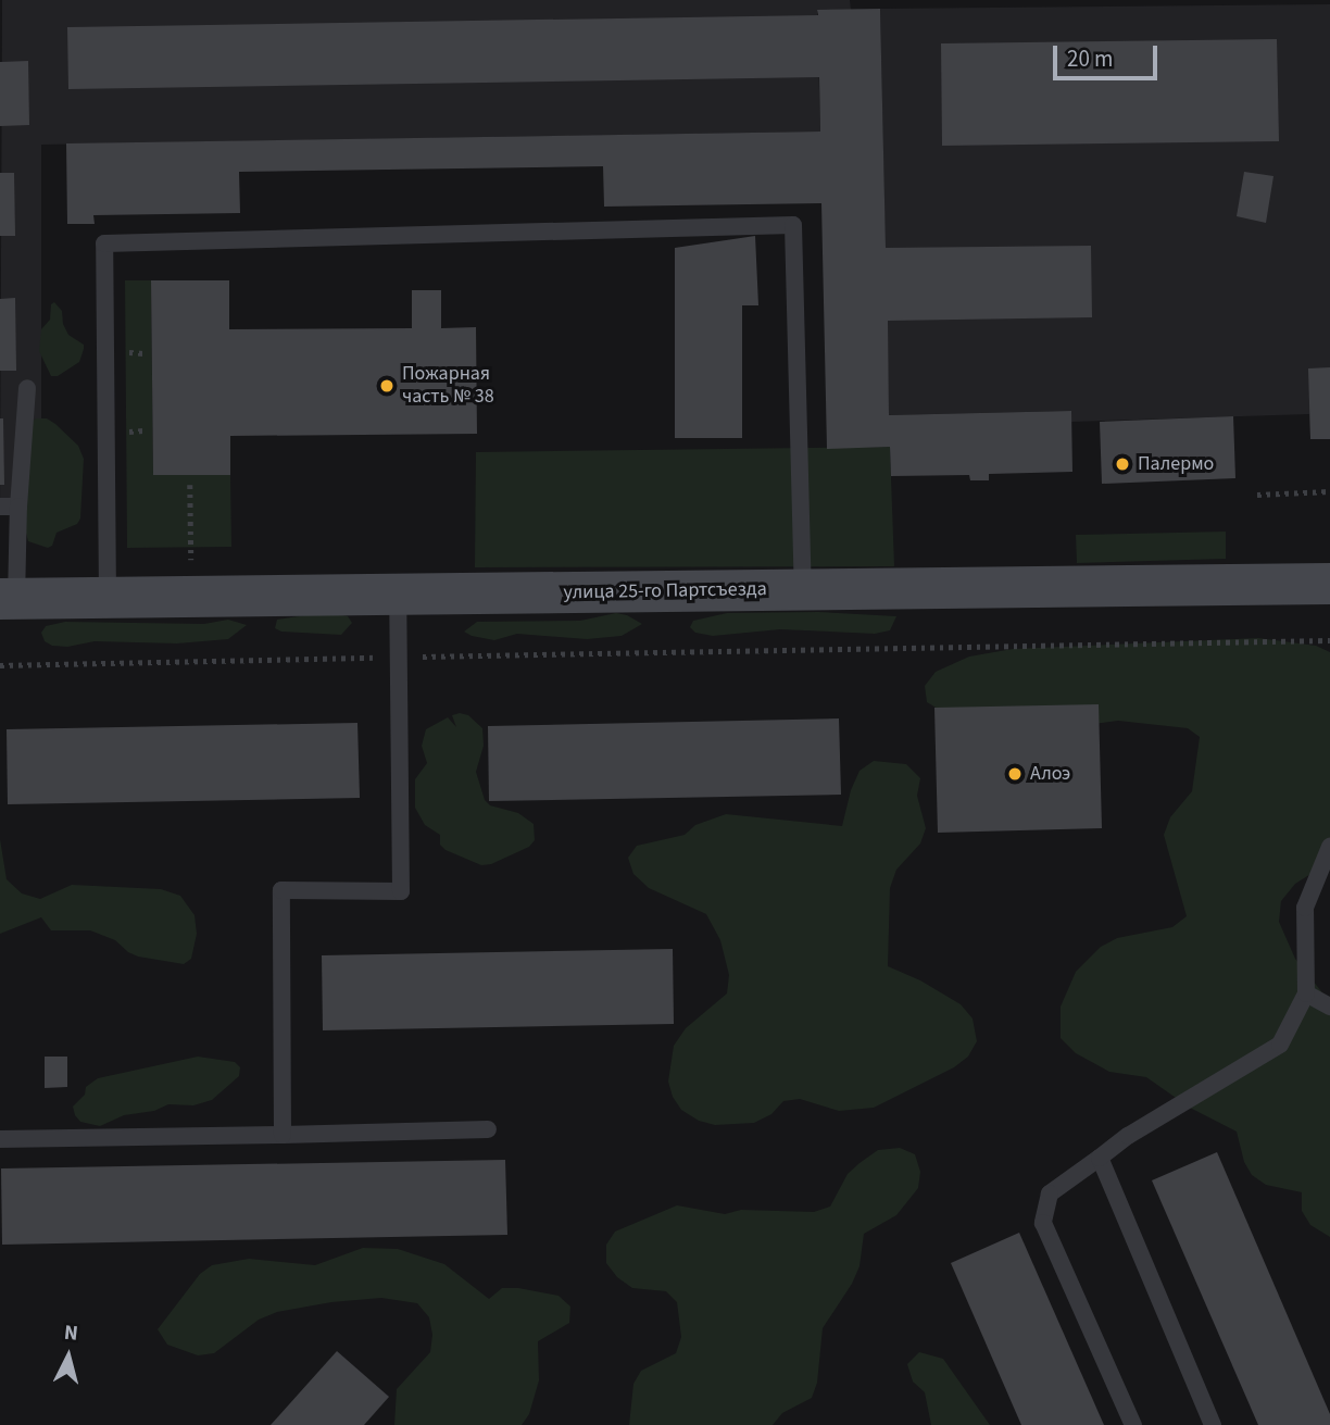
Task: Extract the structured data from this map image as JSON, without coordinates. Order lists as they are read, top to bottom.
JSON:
{
  "streets": {
    "street": ["улица 25-го Партсъезда"]
  },
  "places": ["Пожарная часть № 38", "Палермо", "Алоэ"],
  "scale_bar": "20 m",
  "north": "top"
}
